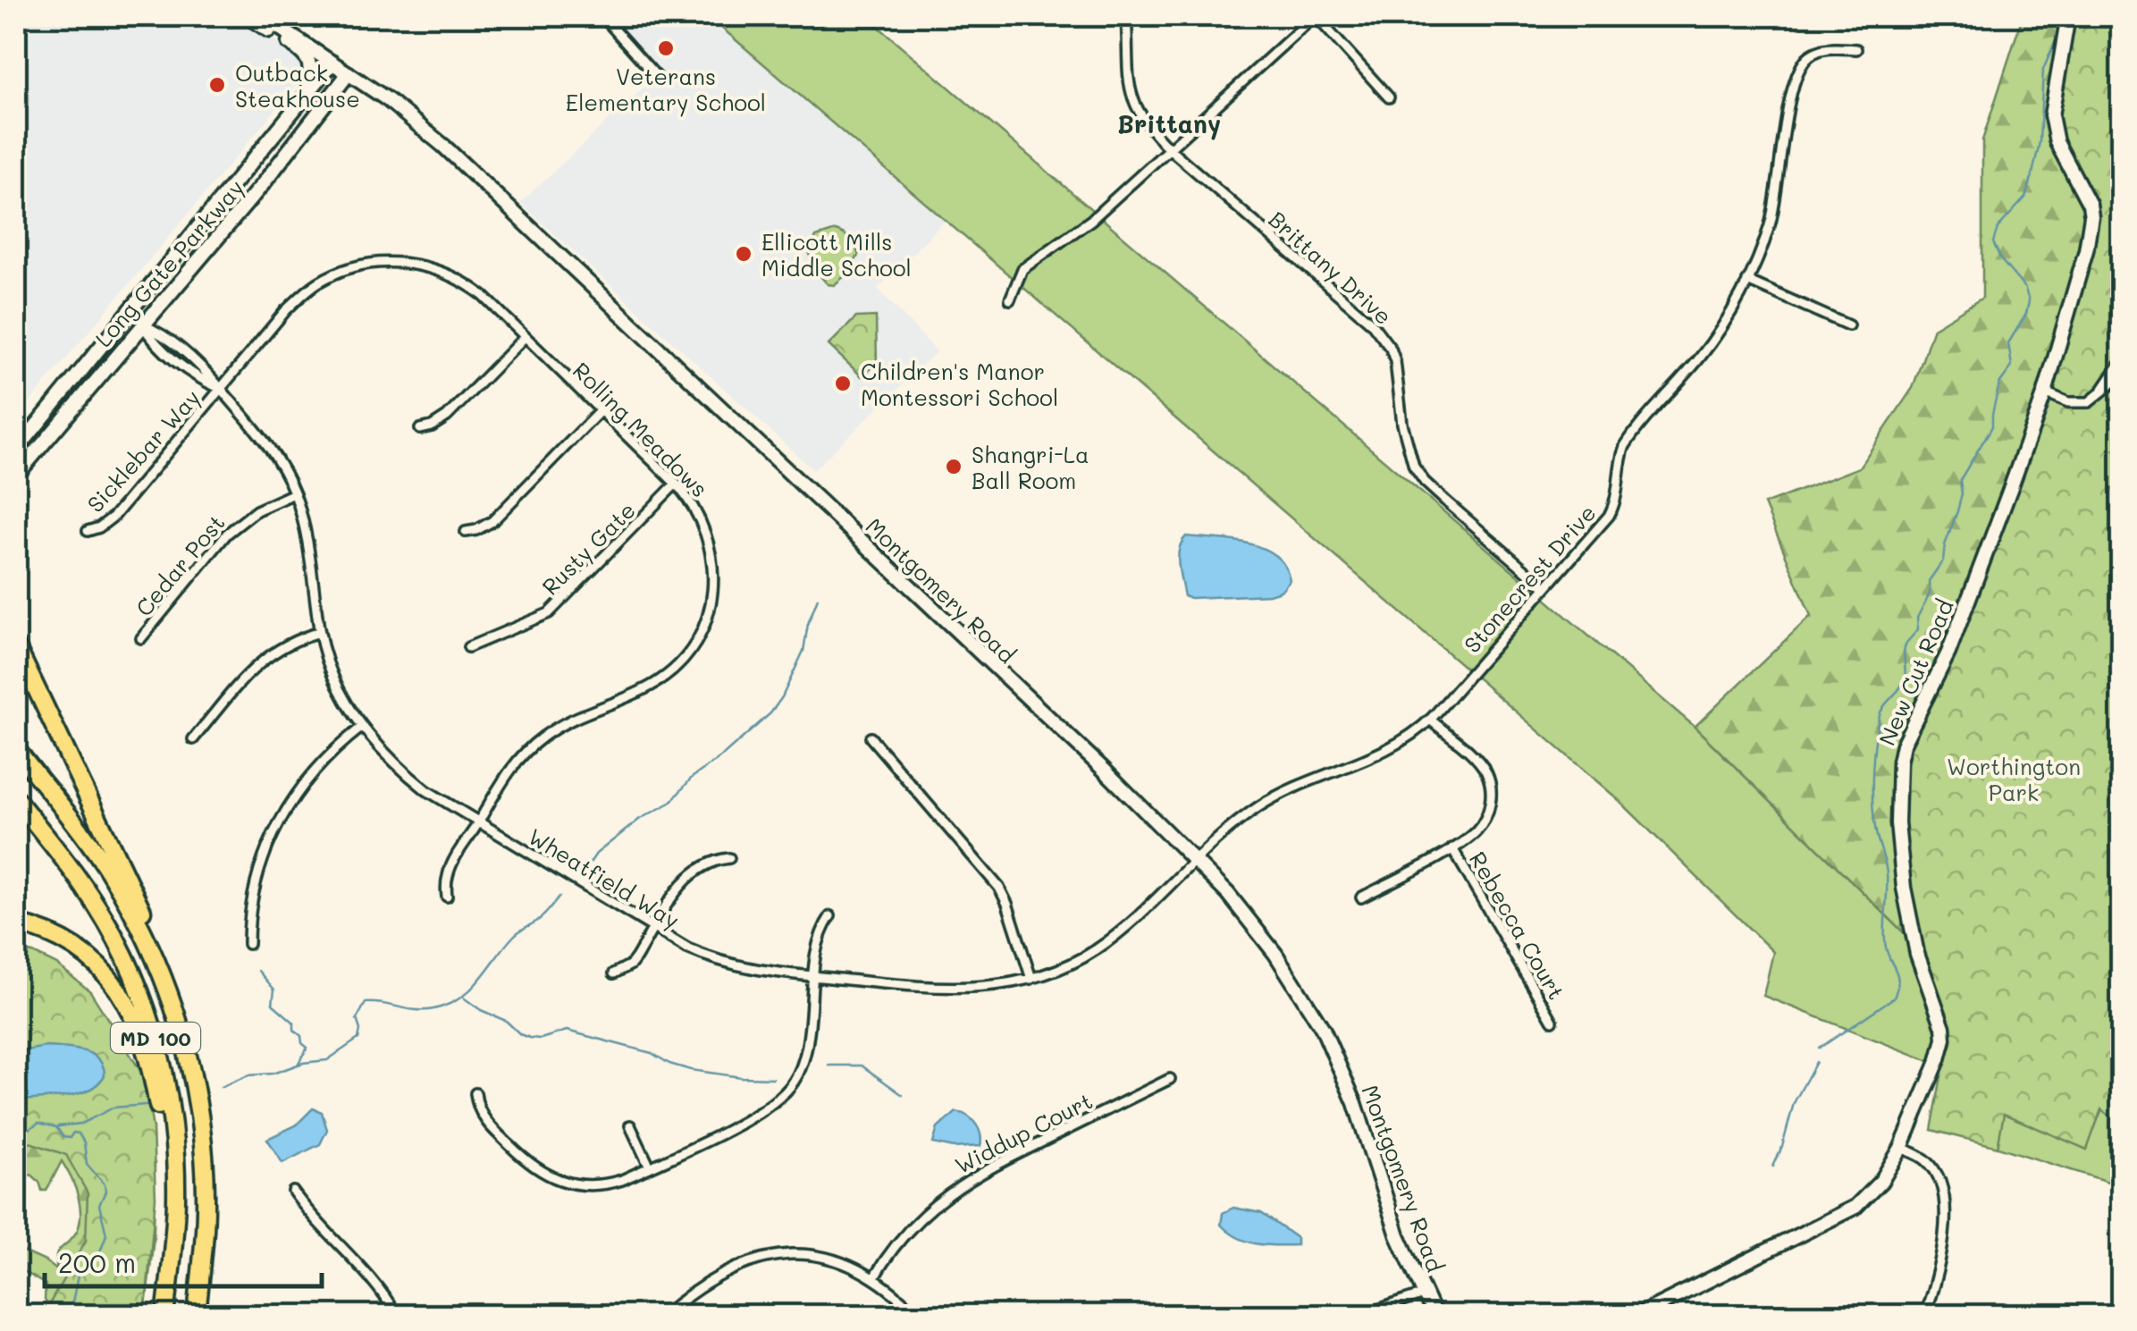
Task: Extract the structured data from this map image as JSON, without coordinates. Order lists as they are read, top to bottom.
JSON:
{
  "streets": {
    "highway": ["MD 100"],
    "street": [
      "Long Gate Parkway",
      "Brittany Drive",
      "Rolling Meadows",
      "Sicklebar Way",
      "Rusty Gate",
      "Cedar Post",
      "Stonecrest Drive",
      "Montgomery Road",
      "New Cut Road",
      "Wheatfield Way",
      "Rebecca Court",
      "Widdup Court"
    ]
  },
  "crossings": [
    ["Long Gate Parkway", "Montgomery Road"],
    ["Long Gate Parkway", "Wheatfield Way"],
    ["Brittany Drive", "Stonecrest Drive"],
    ["Rolling Meadows", "Sicklebar Way"],
    ["Rolling Meadows", "Rusty Gate"],
    ["Rolling Meadows", "Wheatfield Way"],
    ["Sicklebar Way", "Wheatfield Way"],
    ["Cedar Post", "Wheatfield Way"],
    ["Stonecrest Drive", "Montgomery Road"],
    ["Stonecrest Drive", "Wheatfield Way"],
    ["Montgomery Road", "Wheatfield Way"]
  ],
  "districts": ["Brittany"],
  "parks": ["Worthington Park"],
  "places": [
    "Veterans Elementary School",
    "Outback Steakhouse",
    "Ellicott Mills Middle School",
    "Children's Manor Montessori School",
    "Shangri-La Ball Room"
  ],
  "scale_bar": "200 m"
}
